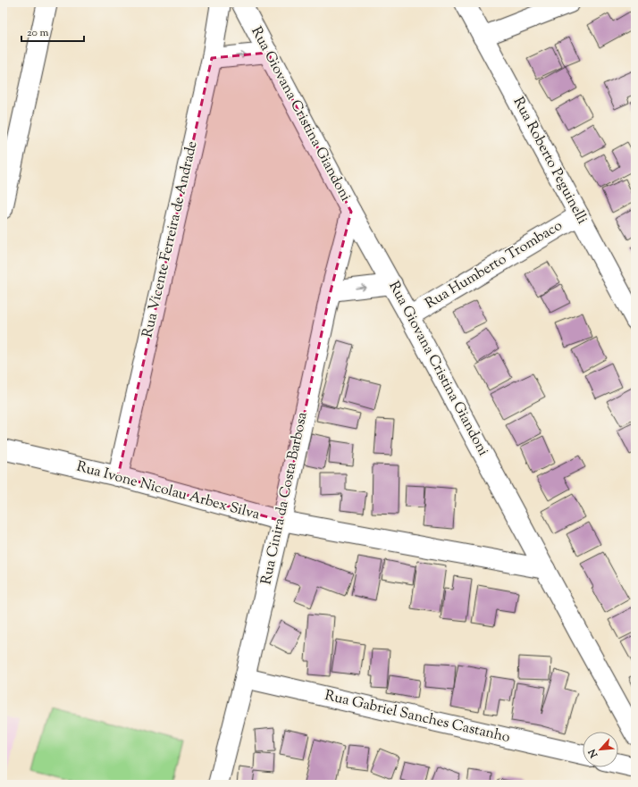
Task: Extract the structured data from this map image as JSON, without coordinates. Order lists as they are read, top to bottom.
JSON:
{
  "streets": {
    "street": [
      "Rua Giovana Cristina Giandoni",
      "Rua Roberto Peguinelli",
      "Rua Vicente Ferreira de Andrade",
      "Rua Humberto Trombaco",
      "Rua Ivone Nicolau Arbex Silva",
      "Rua Cinira da Costa Barbosa",
      "Rua Gabriel Sanches Castanho"
    ]
  },
  "crossings": [
    ["Rua Giovana Cristina Giandoni", "Rua Humberto Trombaco"],
    ["Rua Giovana Cristina Giandoni", "Rua Ivone Nicolau Arbex Silva"],
    ["Rua Giovana Cristina Giandoni", "Rua Cinira da Costa Barbosa"],
    ["Rua Roberto Peguinelli", "Rua Humberto Trombaco"],
    ["Rua Vicente Ferreira de Andrade", "Rua Ivone Nicolau Arbex Silva"],
    ["Rua Ivone Nicolau Arbex Silva", "Rua Cinira da Costa Barbosa"],
    ["Rua Cinira da Costa Barbosa", "Rua Gabriel Sanches Castanho"]
  ],
  "scale_bar": "20 m",
  "north": "bottom left"
}
